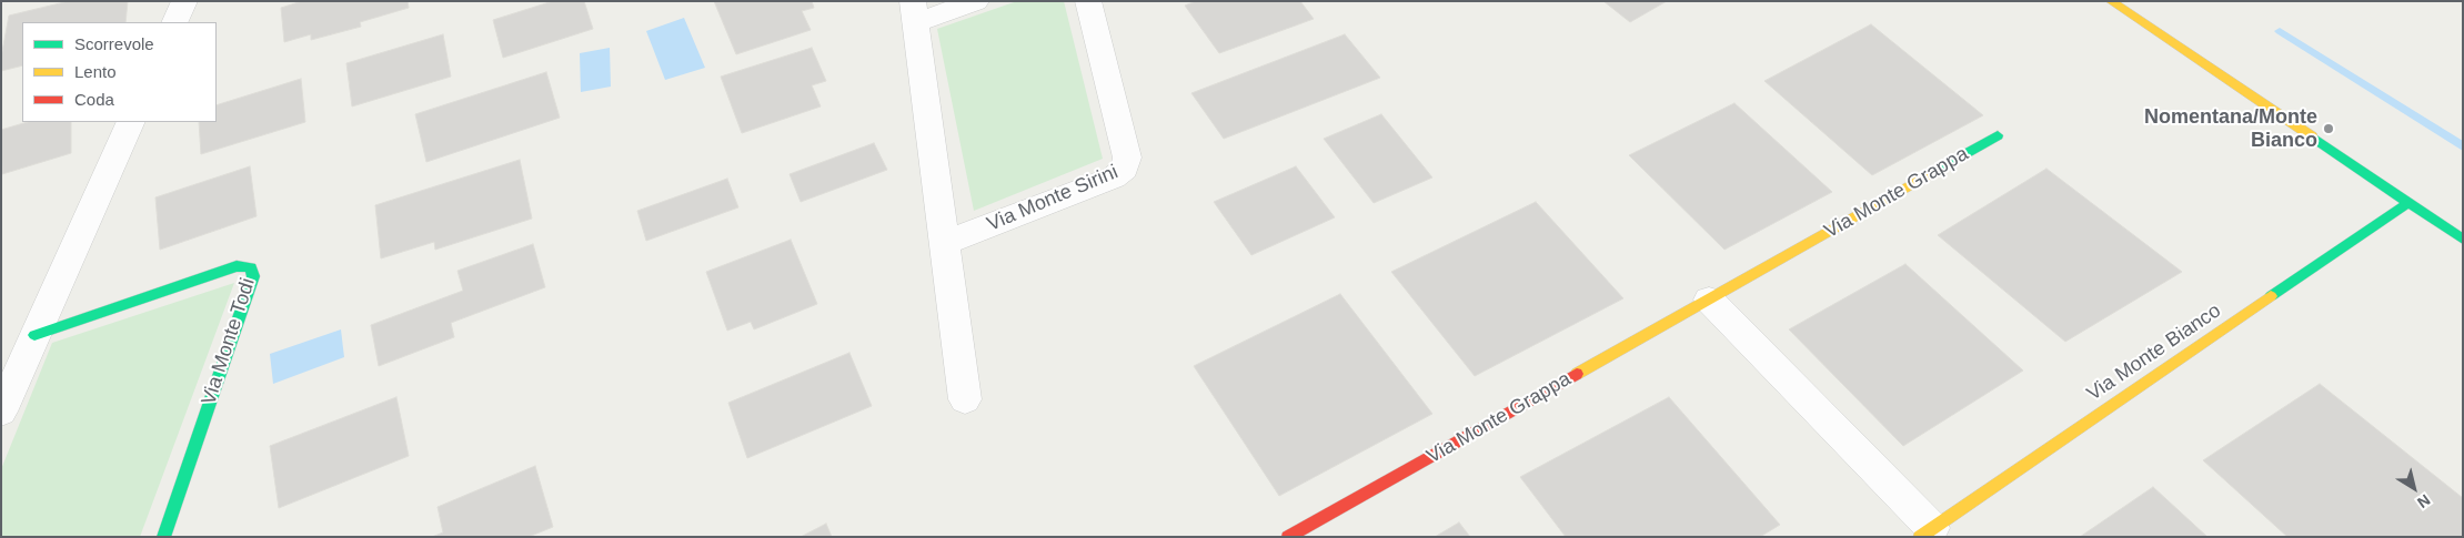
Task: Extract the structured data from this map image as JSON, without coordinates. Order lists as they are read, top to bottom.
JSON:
{
  "streets": {
    "street": [
      "Via Monte Grappa",
      "Via Monte Sirini",
      "Via Monte Todi",
      "Via Monte Bianco"
    ]
  },
  "places": ["Nomentana/Monte Bianco"],
  "legend": ["Scorrevole", "Lento", "Coda"],
  "north": "bottom right"
}
